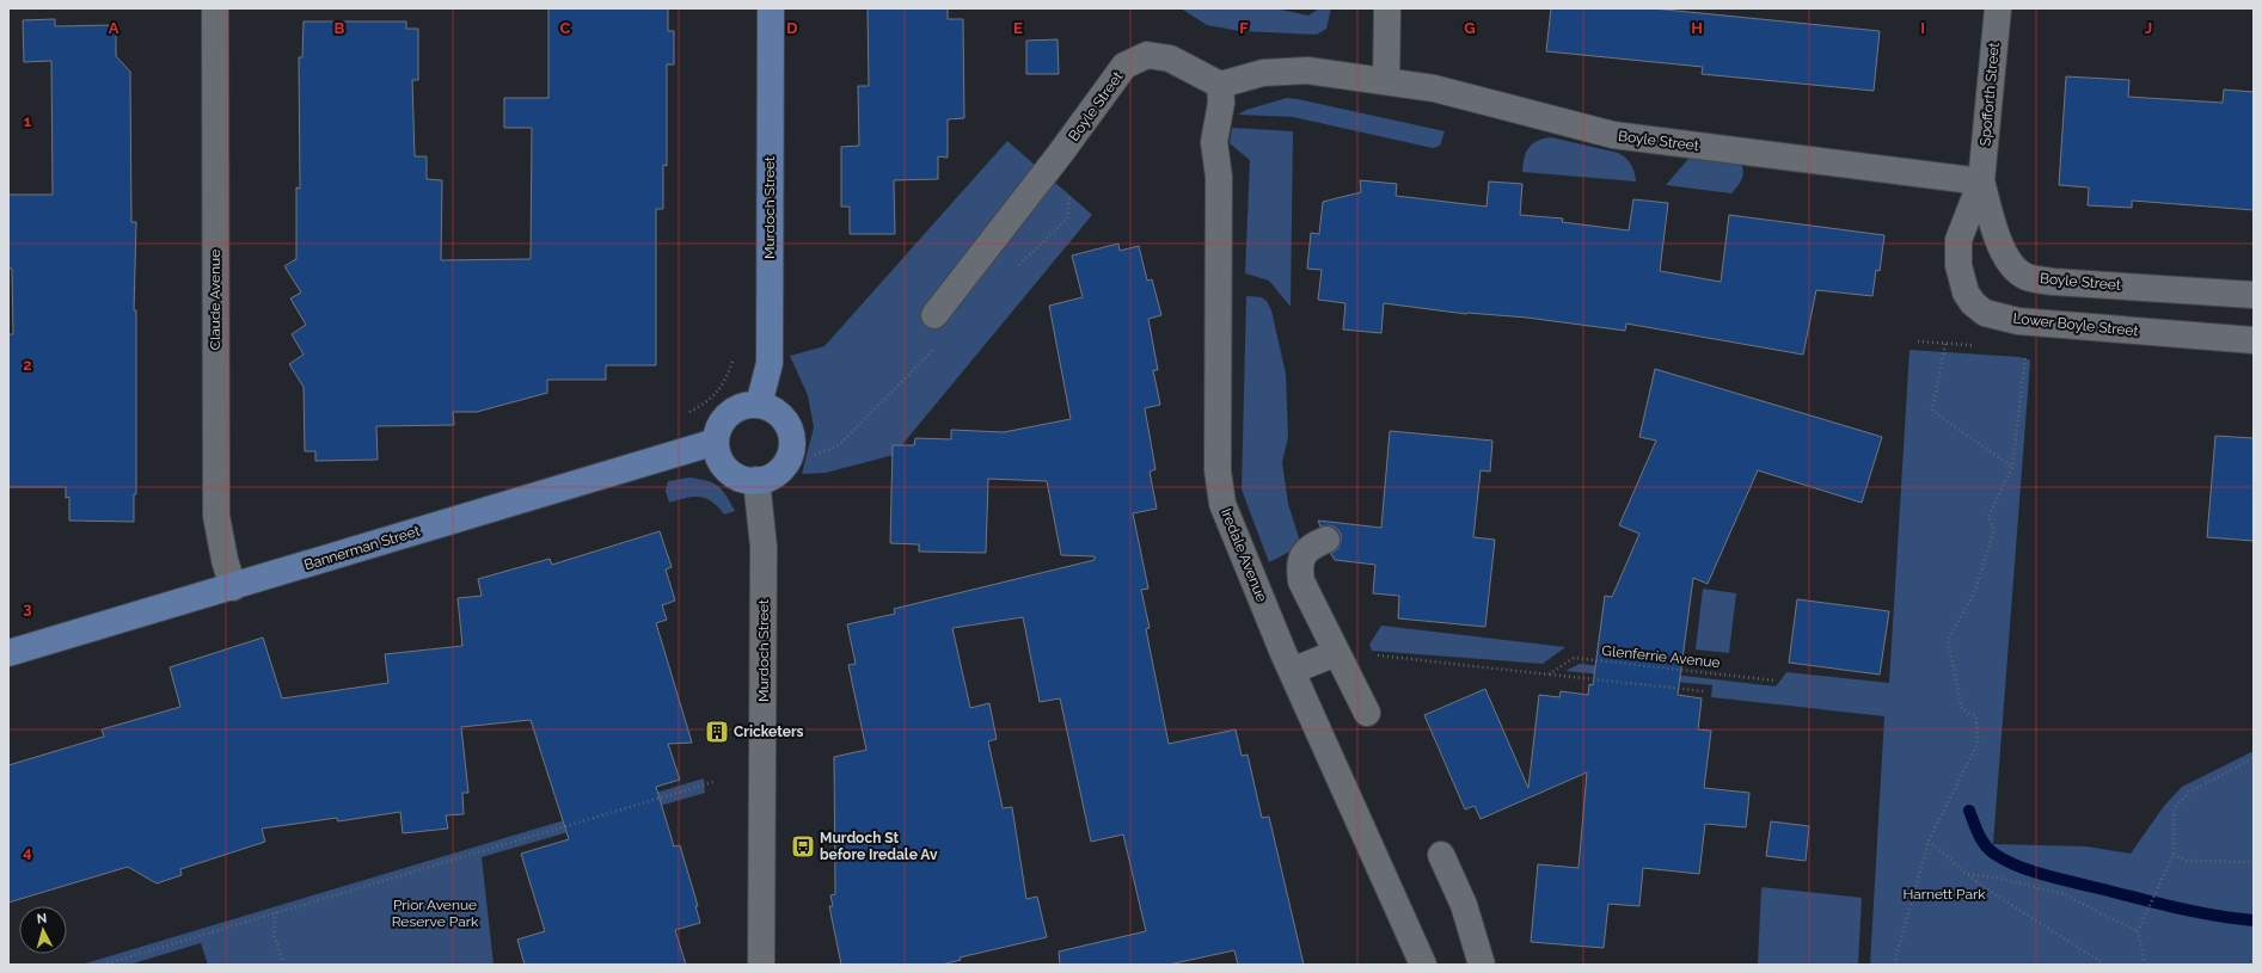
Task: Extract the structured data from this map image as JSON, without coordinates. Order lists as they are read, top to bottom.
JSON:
{
  "streets": {
    "main road": ["Murdoch Street", "Bannerman Street"],
    "street": [
      "Spofforth Street",
      "Boyle Street",
      "Claude Avenue",
      "Lower Boyle Street",
      "Iredale Avenue"
    ],
    "path": ["Glenferrie Avenue"]
  },
  "crossings": [
    ["Spofforth Street", "Boyle Street"],
    ["Spofforth Street", "Lower Boyle Street"],
    ["Boyle Street", "Lower Boyle Street"],
    ["Boyle Street", "Iredale Avenue"],
    ["Murdoch Street", "Bannerman Street"],
    ["Claude Avenue", "Bannerman Street"]
  ],
  "parks": ["Harnett Park", "Prior Avenue Reserve Park"],
  "places": {
    "building": ["Cricketers"],
    "bus stop": ["Murdoch St before Iredale Av"]
  },
  "north": "top",
  "grid": {
    "columns": [
      "A",
      "B",
      "C",
      "D",
      "E",
      "F",
      "G",
      "H",
      "I",
      "J"
    ],
    "rows": [
      "1",
      "2",
      "3",
      "4"
    ]
  }
}
